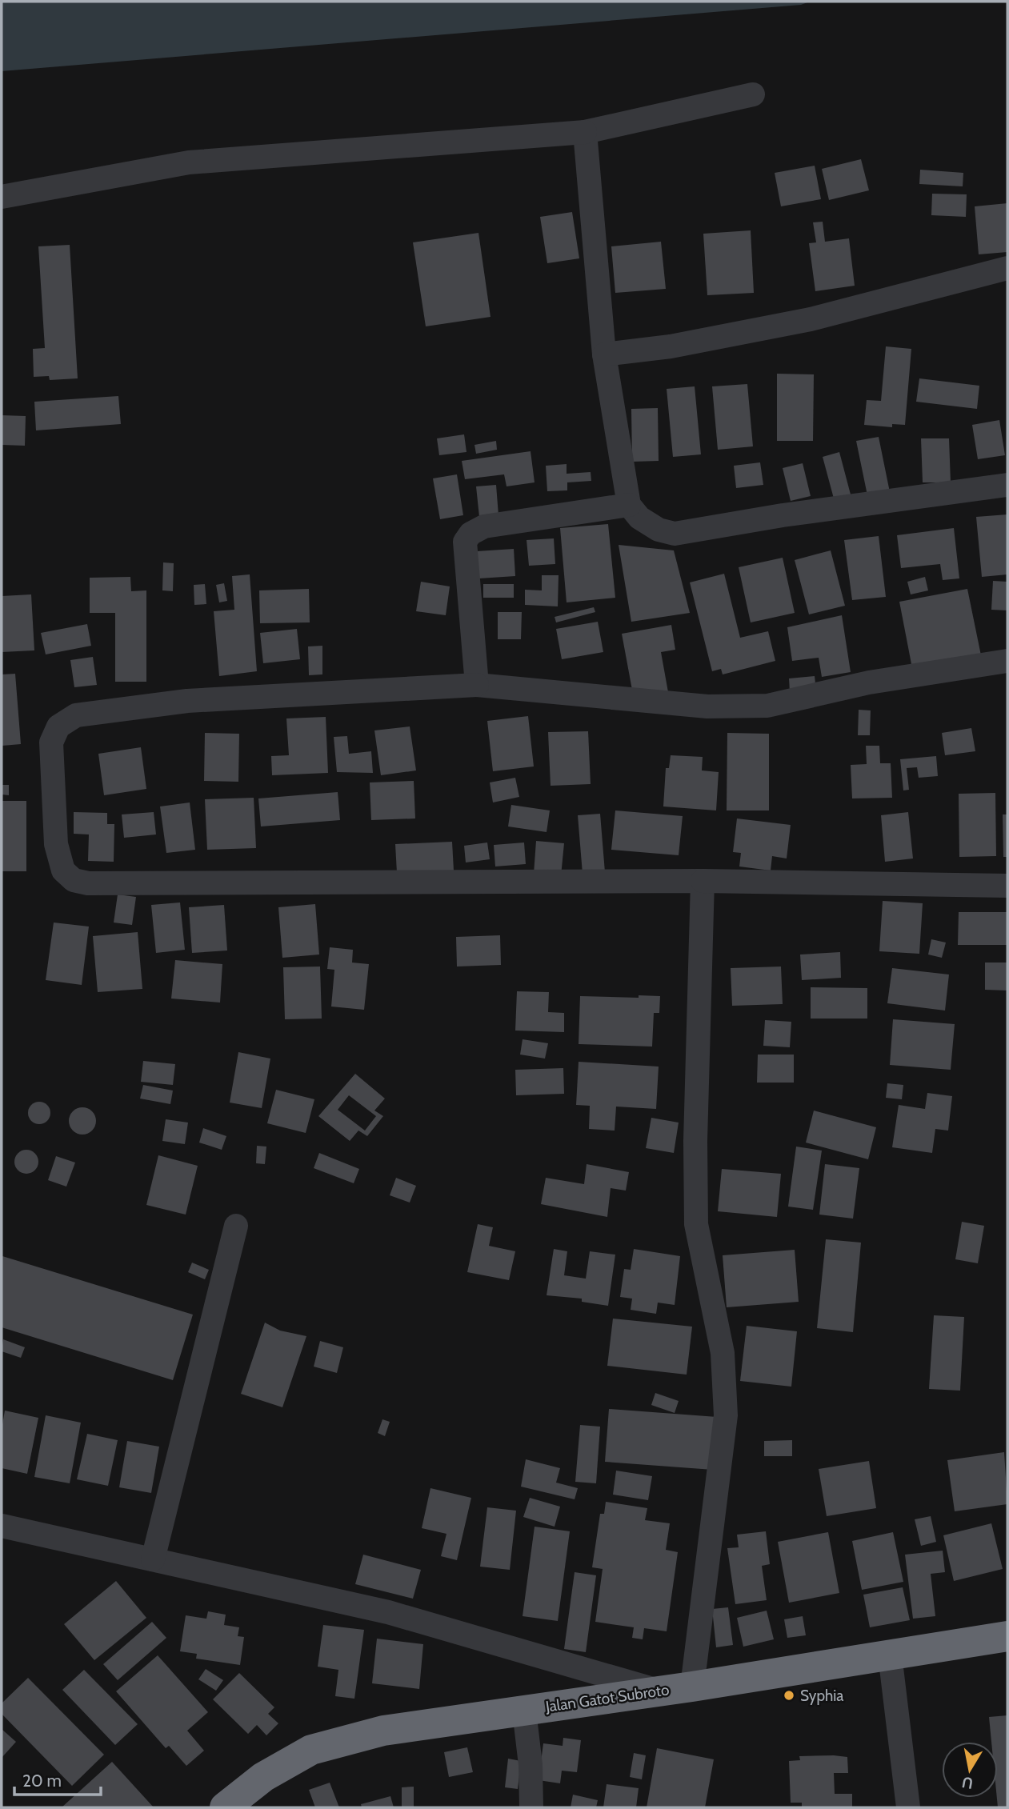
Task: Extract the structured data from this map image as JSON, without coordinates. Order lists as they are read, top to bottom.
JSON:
{
  "streets": {
    "highway": ["Jalan Gatot Subroto"]
  },
  "places": ["Syphia"],
  "scale_bar": "20 m",
  "north": "bottom"
}
